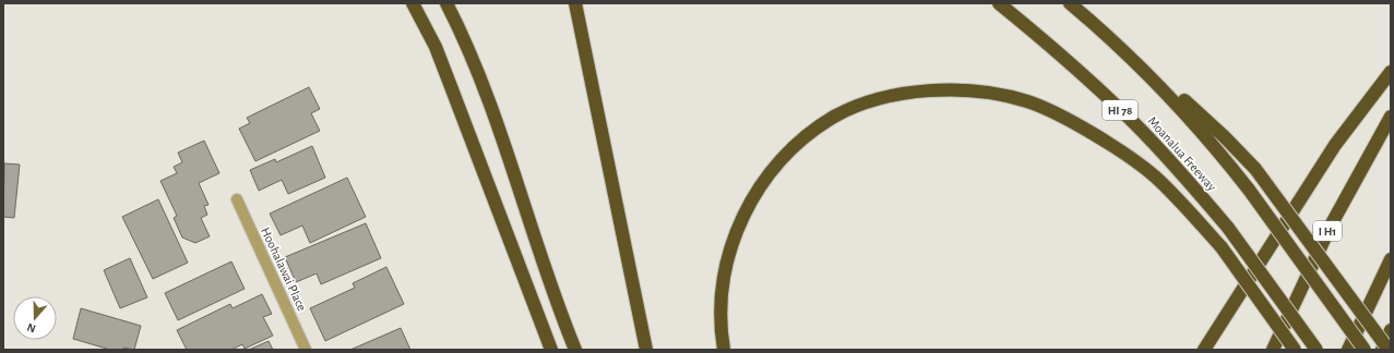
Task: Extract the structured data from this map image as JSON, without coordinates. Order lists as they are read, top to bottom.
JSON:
{
  "streets": {
    "highway": ["HI 78", "Moanalua Freeway", "I H1"],
    "street": ["Hoohalawai Place"]
  },
  "north": "bottom"
}
